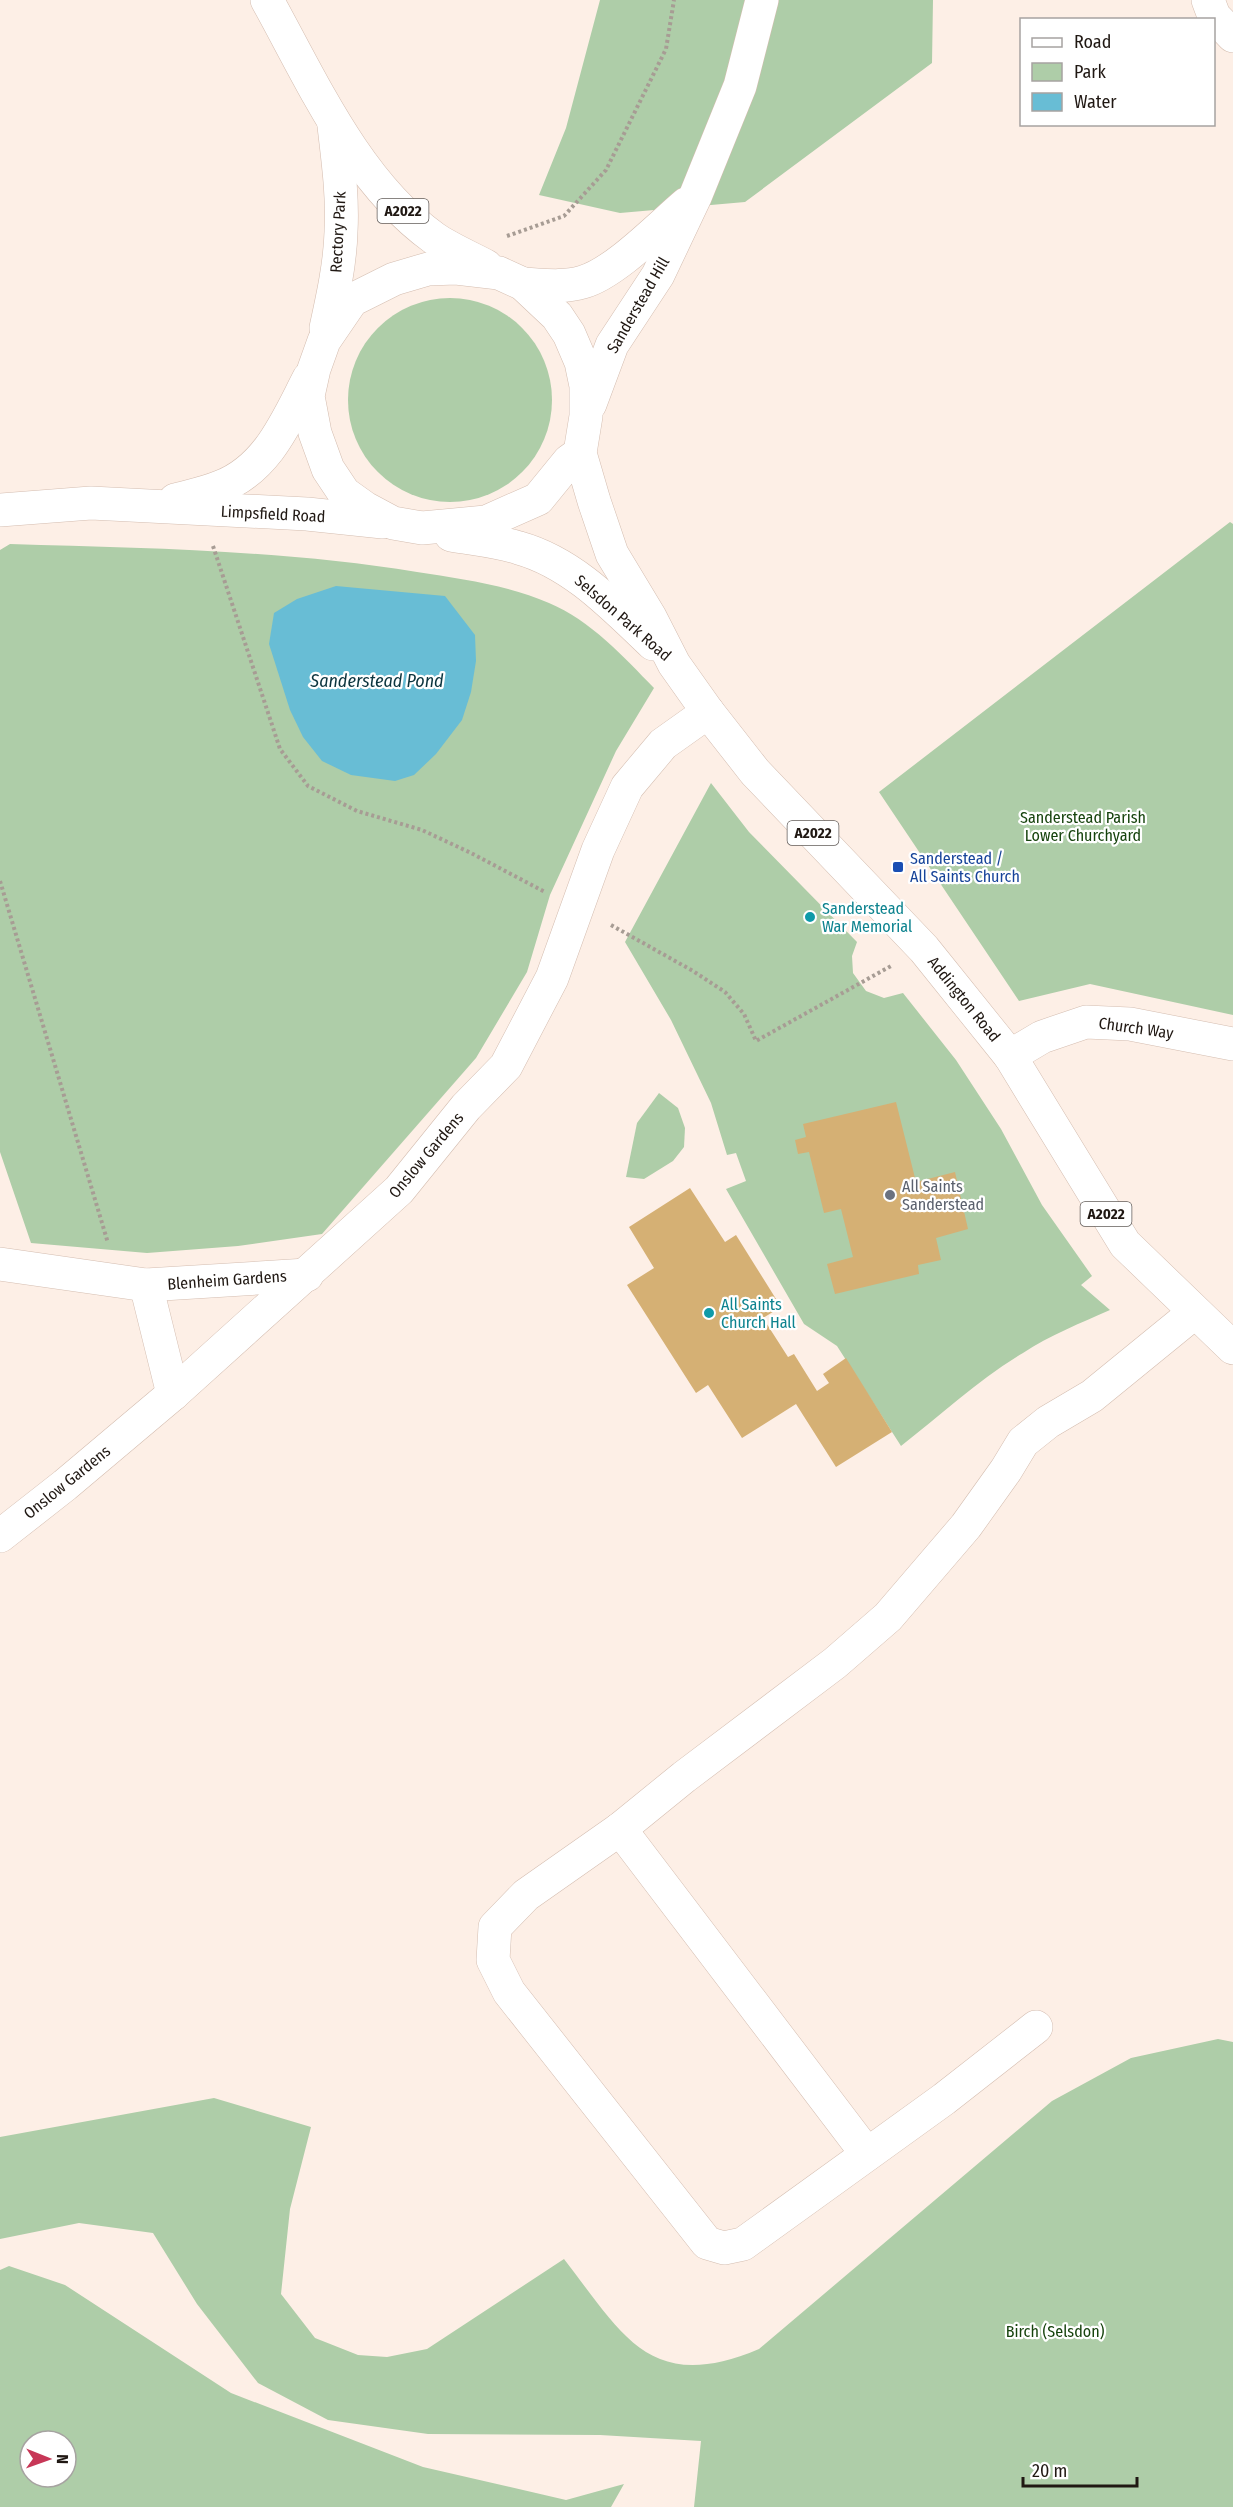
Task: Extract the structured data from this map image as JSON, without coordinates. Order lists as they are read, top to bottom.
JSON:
{
  "streets": {
    "main road": [
      "A2022",
      "Rectory Park",
      "Sanderstead Hill",
      "Limpsfield Road",
      "Selsdon Park Road",
      "Addington Road",
      "Church Way",
      "Onslow Gardens",
      "Blenheim Gardens"
    ]
  },
  "crossings": [
    ["Rectory Park", "Sanderstead Hill"],
    ["Rectory Park", "Limpsfield Road"],
    ["Rectory Park", "Selsdon Park Road"],
    ["Sanderstead Hill", "Limpsfield Road"],
    ["Limpsfield Road", "Selsdon Park Road"],
    ["Selsdon Park Road", "Addington Road"],
    ["Addington Road", "Church Way"],
    ["Addington Road", "Onslow Gardens"],
    ["Onslow Gardens", "Blenheim Gardens"]
  ],
  "water": ["Sanderstead Pond"],
  "parks": ["Sanderstead Parish Lower Churchyard", "Birch (Selsdon)"],
  "places": {
    "transit": ["Sanderstead / All Saints Church"],
    "other": ["Sanderstead War Memorial", "All Saints Sanderstead", "All Saints Church Hall"]
  },
  "legend": ["Road", "Park", "Water"],
  "scale_bar": "20 m",
  "north": "right"
}
